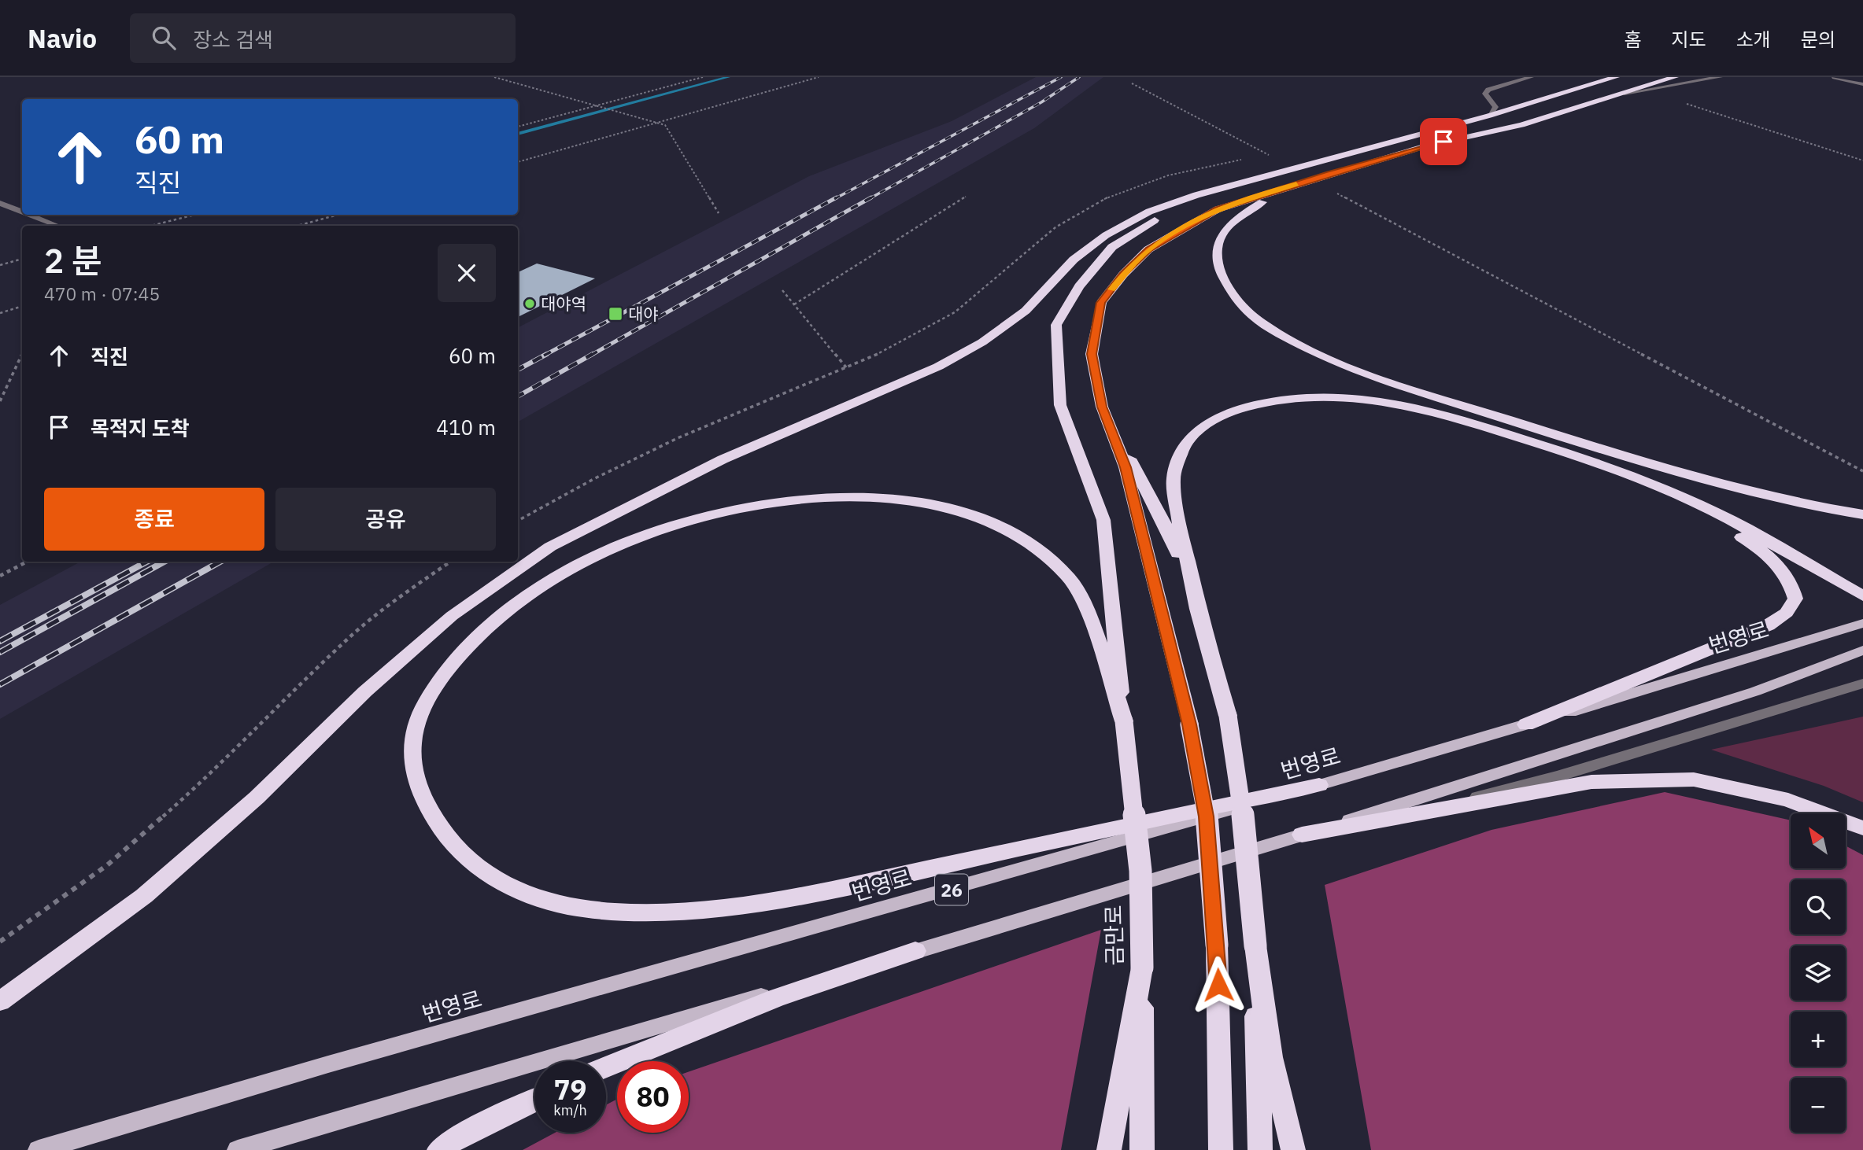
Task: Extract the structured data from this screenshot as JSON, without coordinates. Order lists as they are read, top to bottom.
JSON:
{
  "streets": {
    "highway": ["금만로"],
    "main road": ["번영로", "26"]
  },
  "places": {
    "other": ["대야역"],
    "transit": ["대야"]
  },
  "north": "top left",
  "page": {
    "header": "Navio",
    "search": "장소 검색",
    "nav": [
      "홈",
      "지도",
      "소개",
      "문의"
    ],
    "turn": ["60 m", "직진"],
    "heading": ["2 분", "470 m · 07:45"],
    "list": [
      {
        "name": "직진",
        "value": "60 m"
      },
      {
        "name": "목적지 도착",
        "value": "410 m"
      }
    ],
    "buttons": ["종료", "공유"],
    "map_buttons": ["+", "−"],
    "speed": "79 km/h",
    "limit": "80"
  }
}
